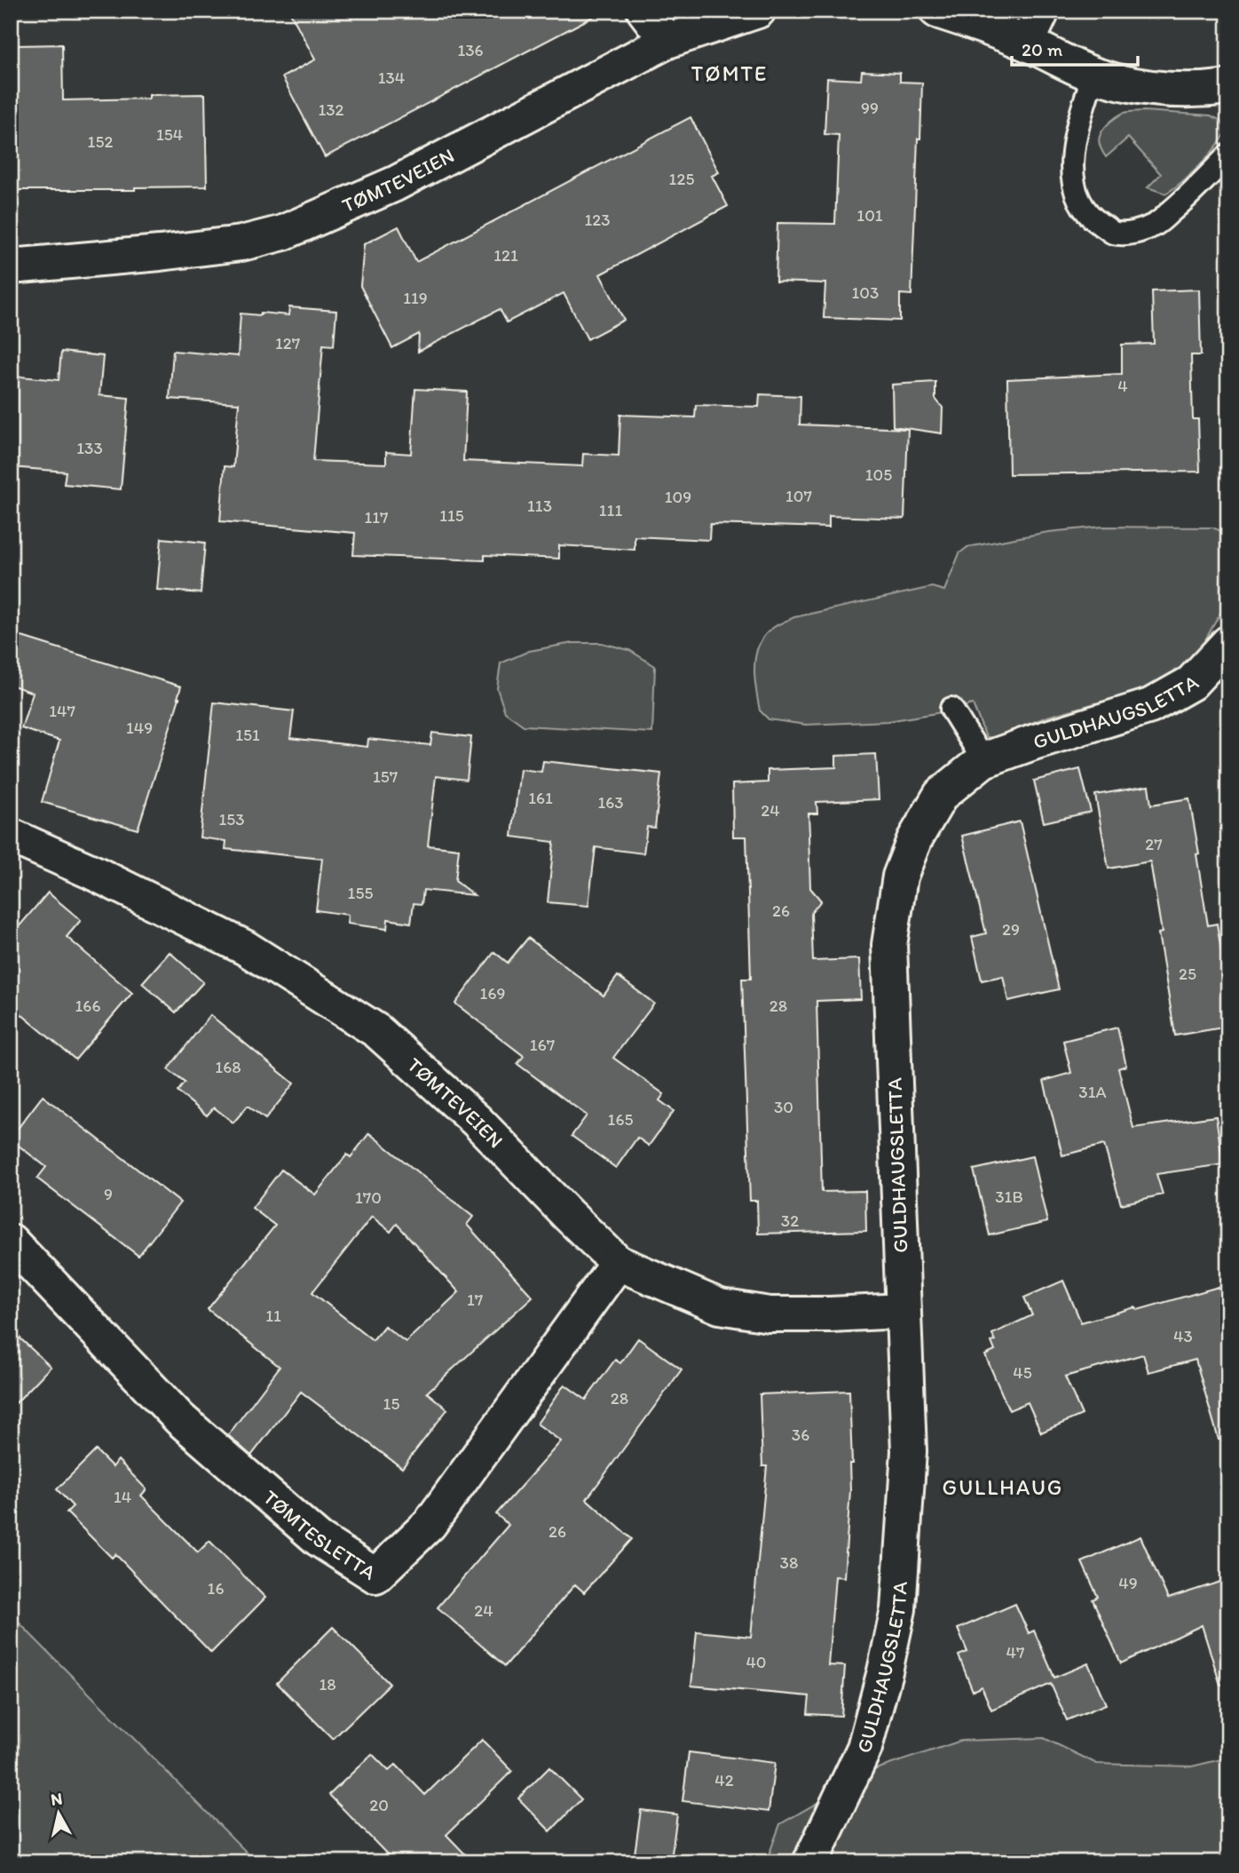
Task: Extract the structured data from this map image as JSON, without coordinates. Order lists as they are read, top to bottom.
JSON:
{
  "streets": {
    "street": ["TØMTEVEIEN", "GULDHAUGSLETTA", "TØMTESLETTA"]
  },
  "crossings": [
    ["TØMTEVEIEN", "GULDHAUGSLETTA"],
    ["TØMTEVEIEN", "TØMTESLETTA"]
  ],
  "districts": ["TØMTE", "GULLHAUG"],
  "house_numbers": [
    "136",
    "134",
    "99",
    "132",
    "154",
    "152",
    "125",
    "101",
    "123",
    "121",
    "103",
    "119",
    "127",
    "4",
    "133",
    "105",
    "107",
    "109",
    "113",
    "111",
    "115",
    "117",
    "147",
    "149",
    "151",
    "157",
    "161",
    "163",
    "24",
    "153",
    "27",
    "155",
    "26",
    "29",
    "25",
    "169",
    "166",
    "28",
    "167",
    "168",
    "31A",
    "30",
    "165",
    "9",
    "31B",
    "170",
    "32",
    "17",
    "11",
    "43",
    "45",
    "28",
    "15",
    "36",
    "14",
    "26",
    "38",
    "49",
    "16",
    "24",
    "47",
    "40",
    "18",
    "42",
    "20"
  ],
  "scale_bar": "20 m",
  "north": "top"
}
